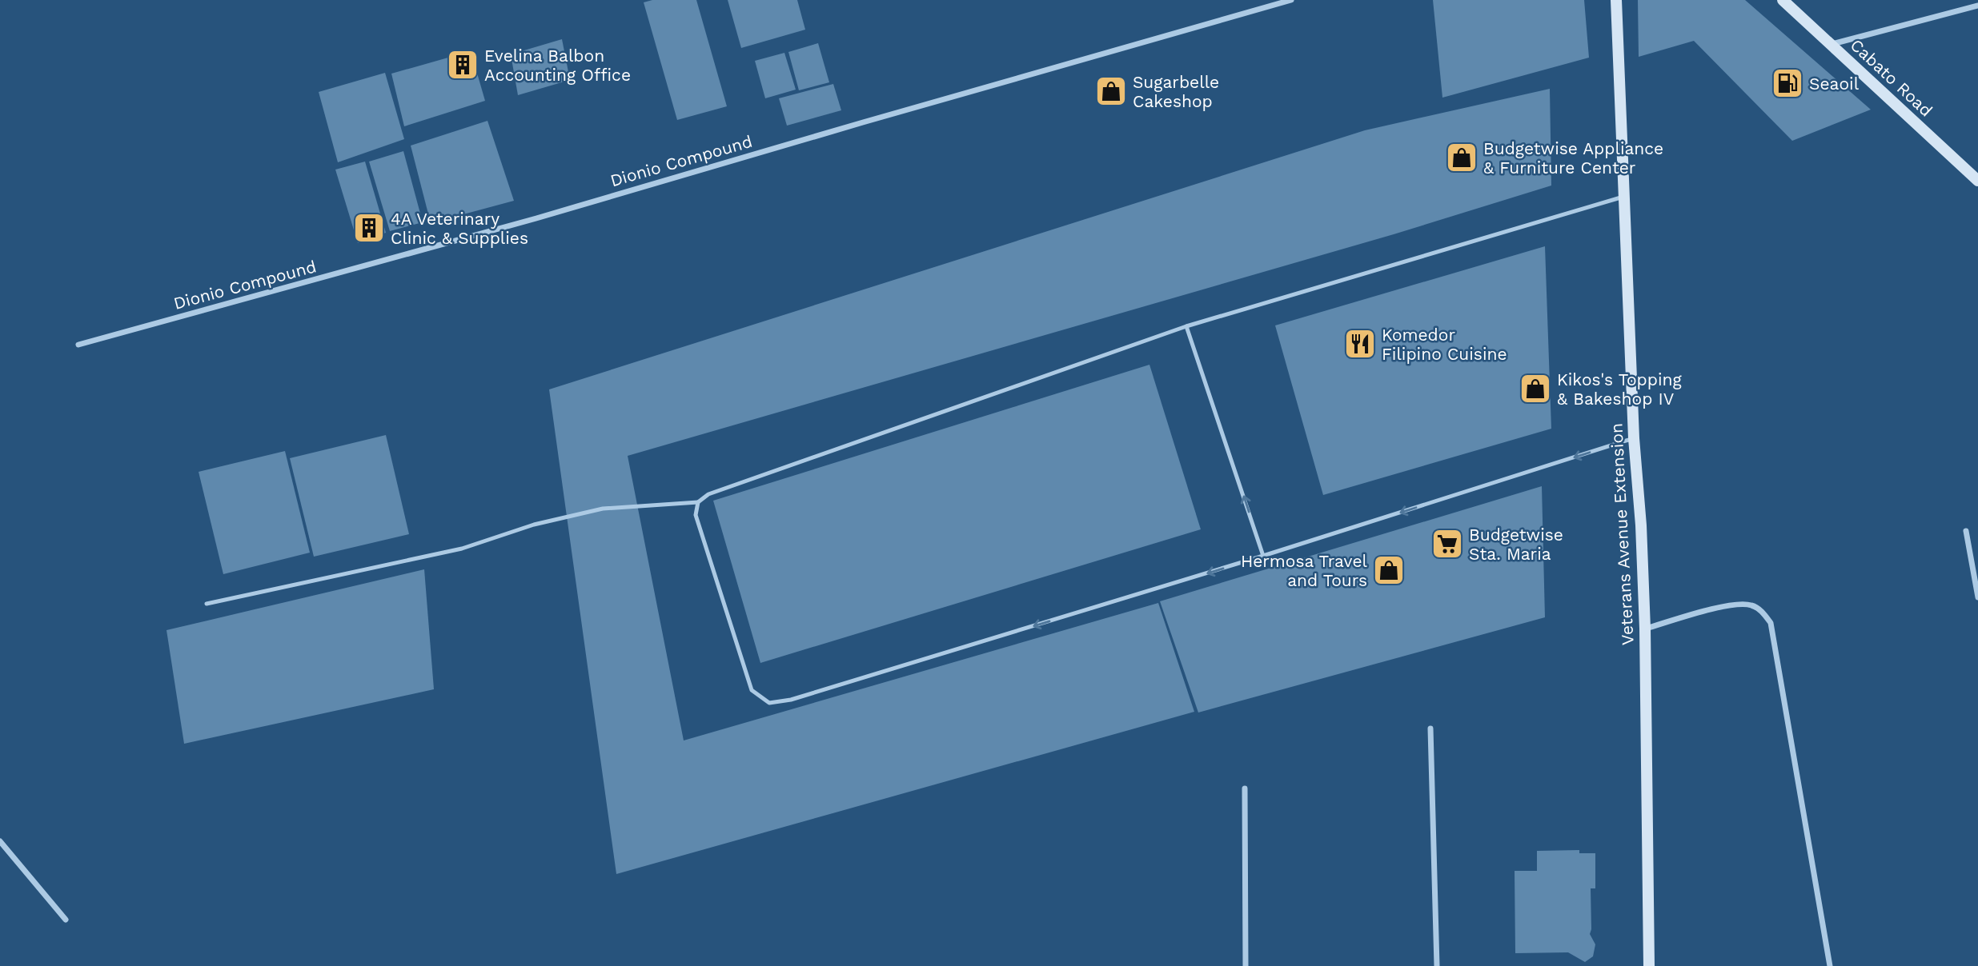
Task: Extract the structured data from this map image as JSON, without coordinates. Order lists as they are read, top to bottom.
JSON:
{
  "streets": {
    "main road": ["Cabato Road", "Veterans Avenue Extension"],
    "street": ["Dionio Compound"]
  },
  "places": {
    "building": ["Evelina Balbon Accounting Office", "4A Veterinary Clinic & Supplies"],
    "fuel station": ["Seaoil"],
    "shop": [
      "Sugarbelle Cakeshop",
      "Budgetwise Appliance & Furniture Center",
      "Kikos's Topping & Bakeshop IV",
      "Hermosa Travel and Tours"
    ],
    "restaurant": ["Komedor Filipino Cuisine"],
    "supermarket": ["Budgetwise Sta. Maria"]
  }
}
